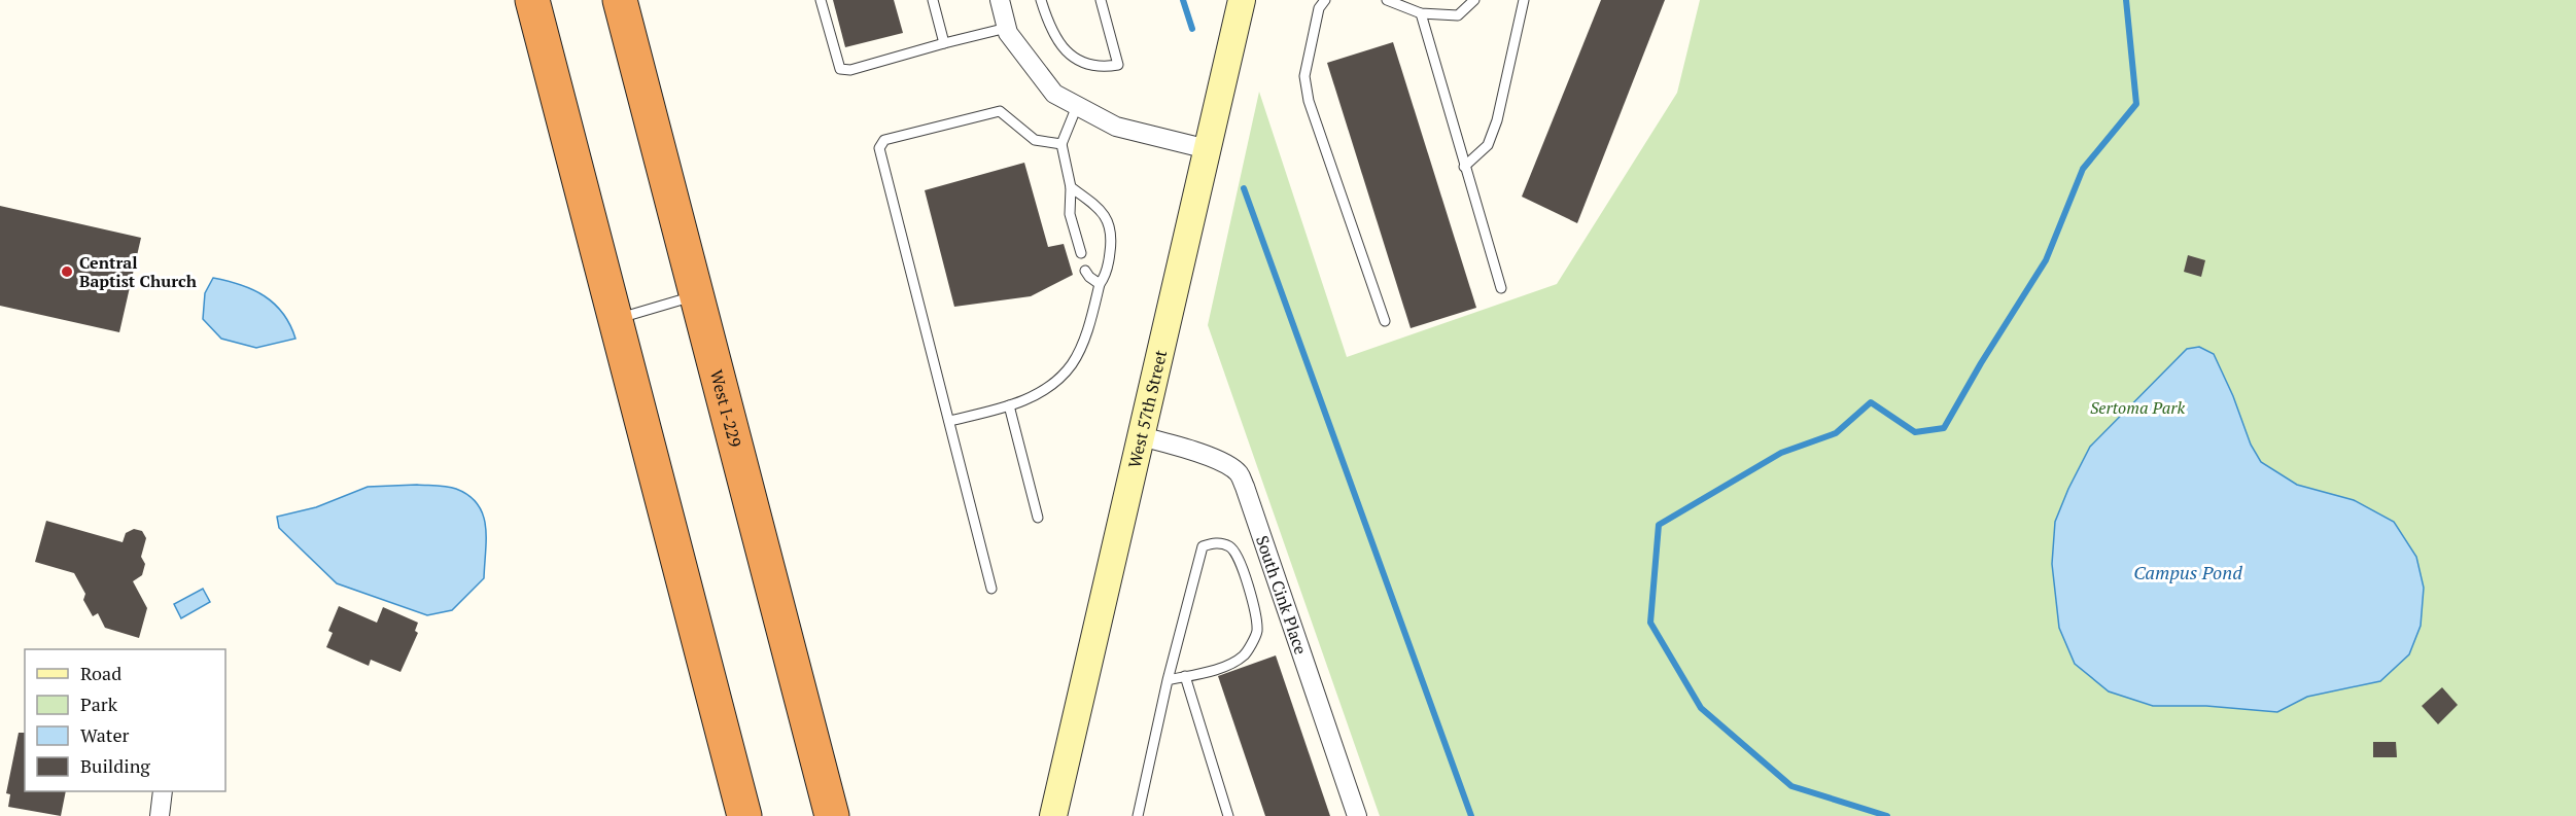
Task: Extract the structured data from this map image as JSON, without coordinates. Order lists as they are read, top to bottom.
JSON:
{
  "streets": {
    "highway": ["West I-229"],
    "main road": ["West 57th Street"],
    "street": ["South Cink Place"]
  },
  "crossings": [
    ["West 57th Street", "South Cink Place"]
  ],
  "water": ["Campus Pond"],
  "parks": ["Sertoma Park"],
  "places": ["Central Baptist Church"],
  "legend": [
    "Road",
    "Park",
    "Water",
    "Building"
  ]
}
